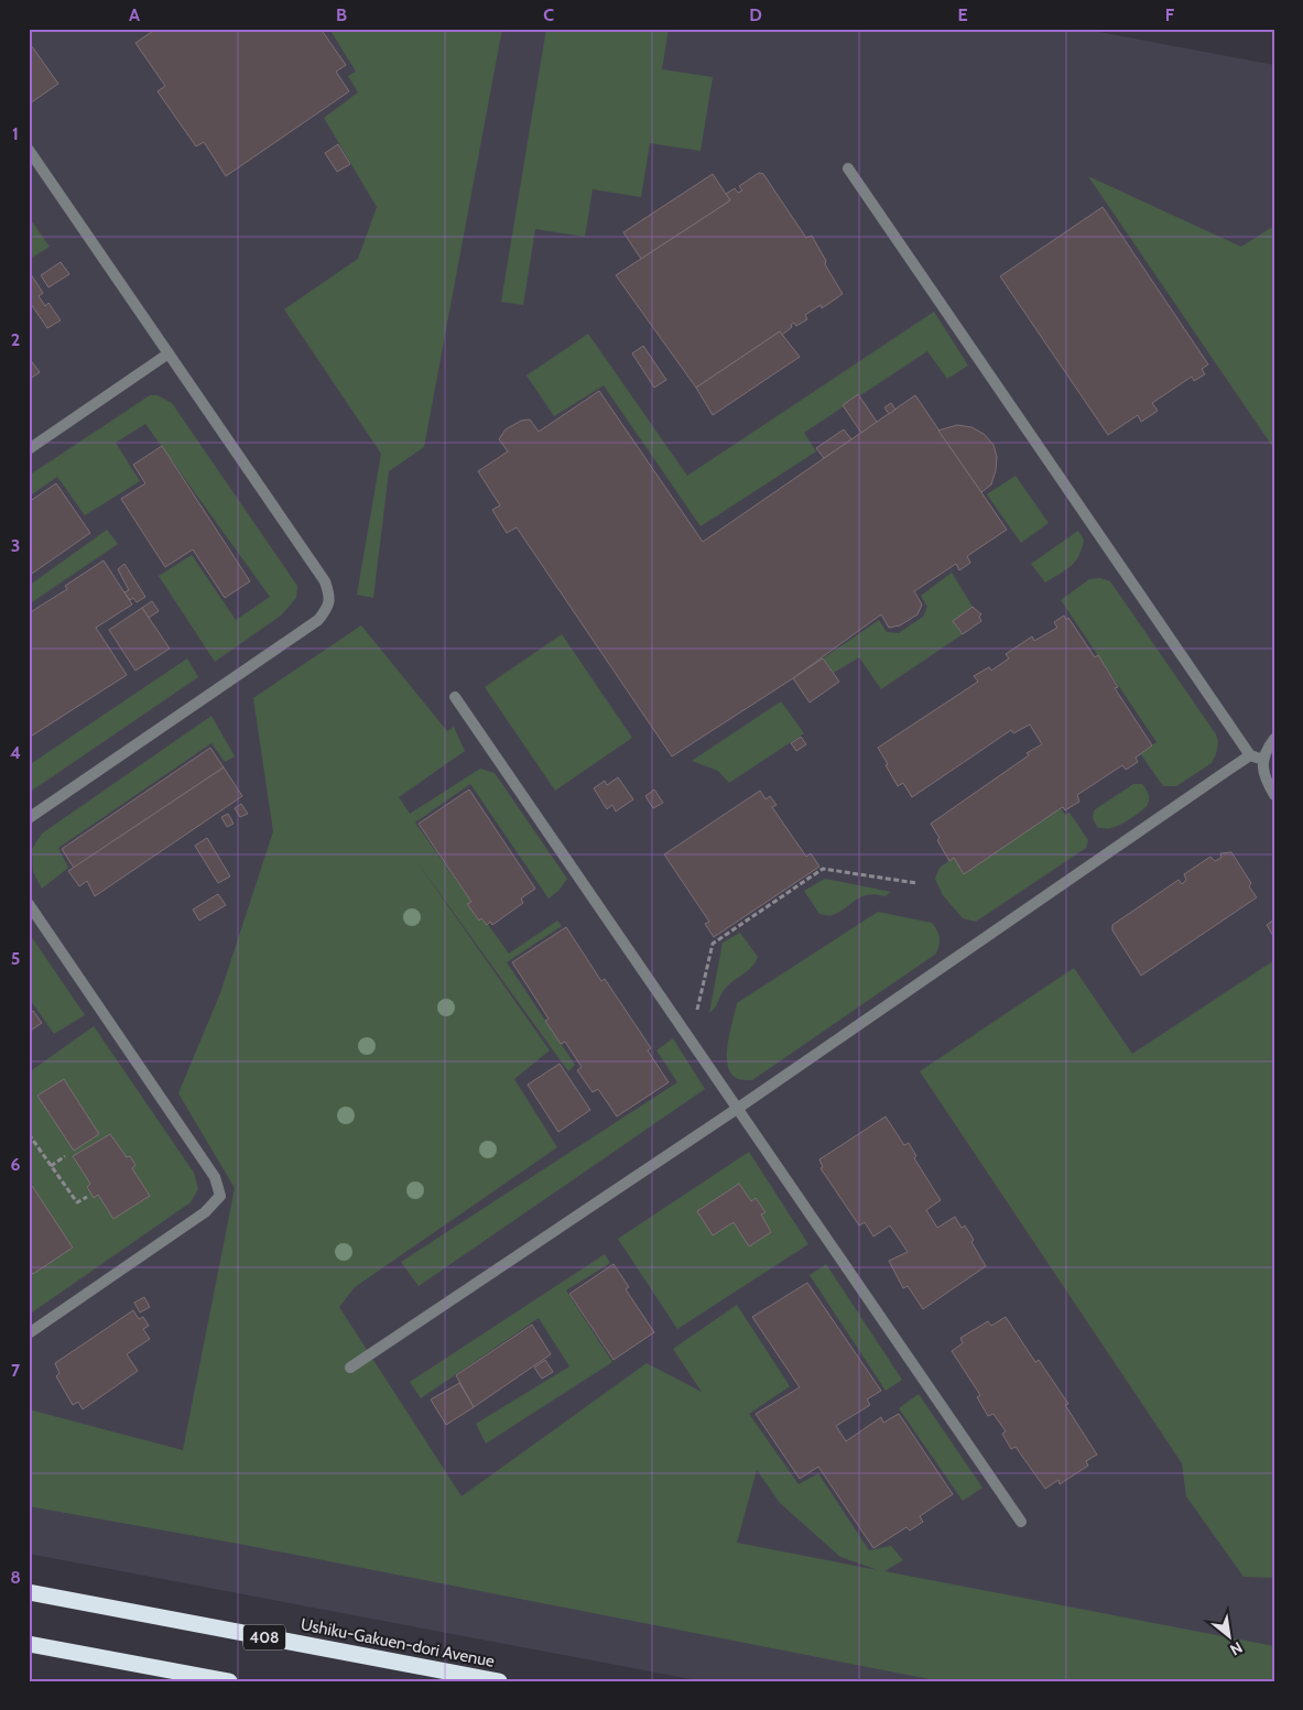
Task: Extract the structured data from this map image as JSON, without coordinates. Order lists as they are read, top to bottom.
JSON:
{
  "streets": {
    "highway": ["408", "Ushiku-Gakuen-dori Avenue"]
  },
  "north": "bottom right",
  "grid": {
    "columns": [
      "A",
      "B",
      "C",
      "D",
      "E",
      "F"
    ],
    "rows": [
      "1",
      "2",
      "3",
      "4",
      "5",
      "6",
      "7",
      "8"
    ]
  }
}
